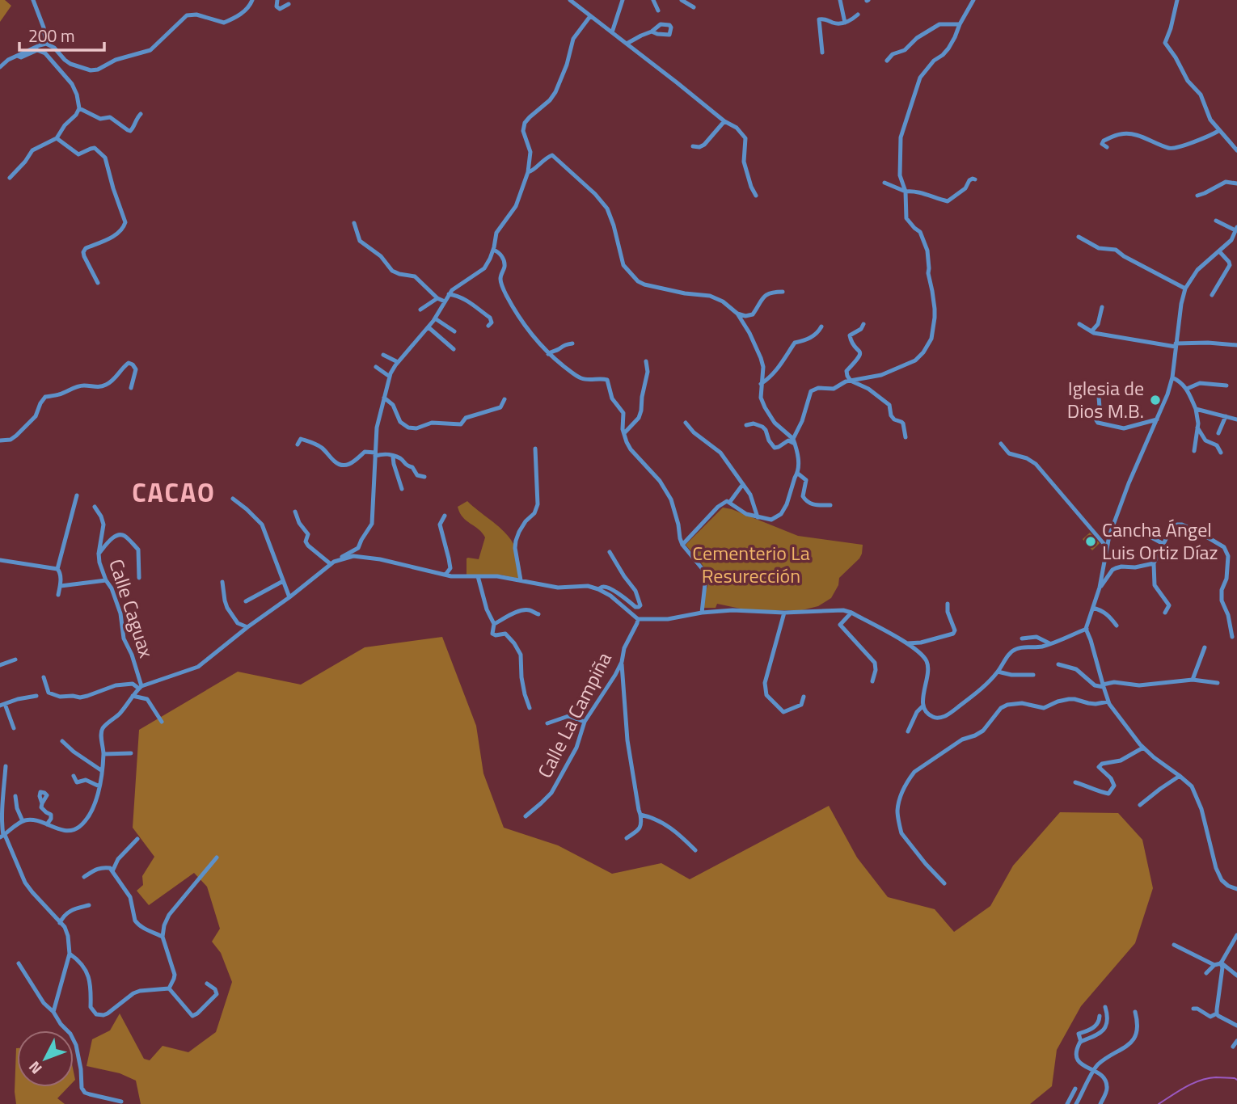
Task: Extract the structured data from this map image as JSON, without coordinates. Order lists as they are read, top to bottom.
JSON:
{
  "streets": {
    "street": ["Calle Caguax", "Calle La Campiña"]
  },
  "districts": ["CACAO"],
  "parks": ["Cementerio La Resurección"],
  "places": ["Iglesia de Dios M.B.", "Cancha Ángel Luis Ortiz Díaz"],
  "scale_bar": "200 m",
  "north": "bottom left"
}
